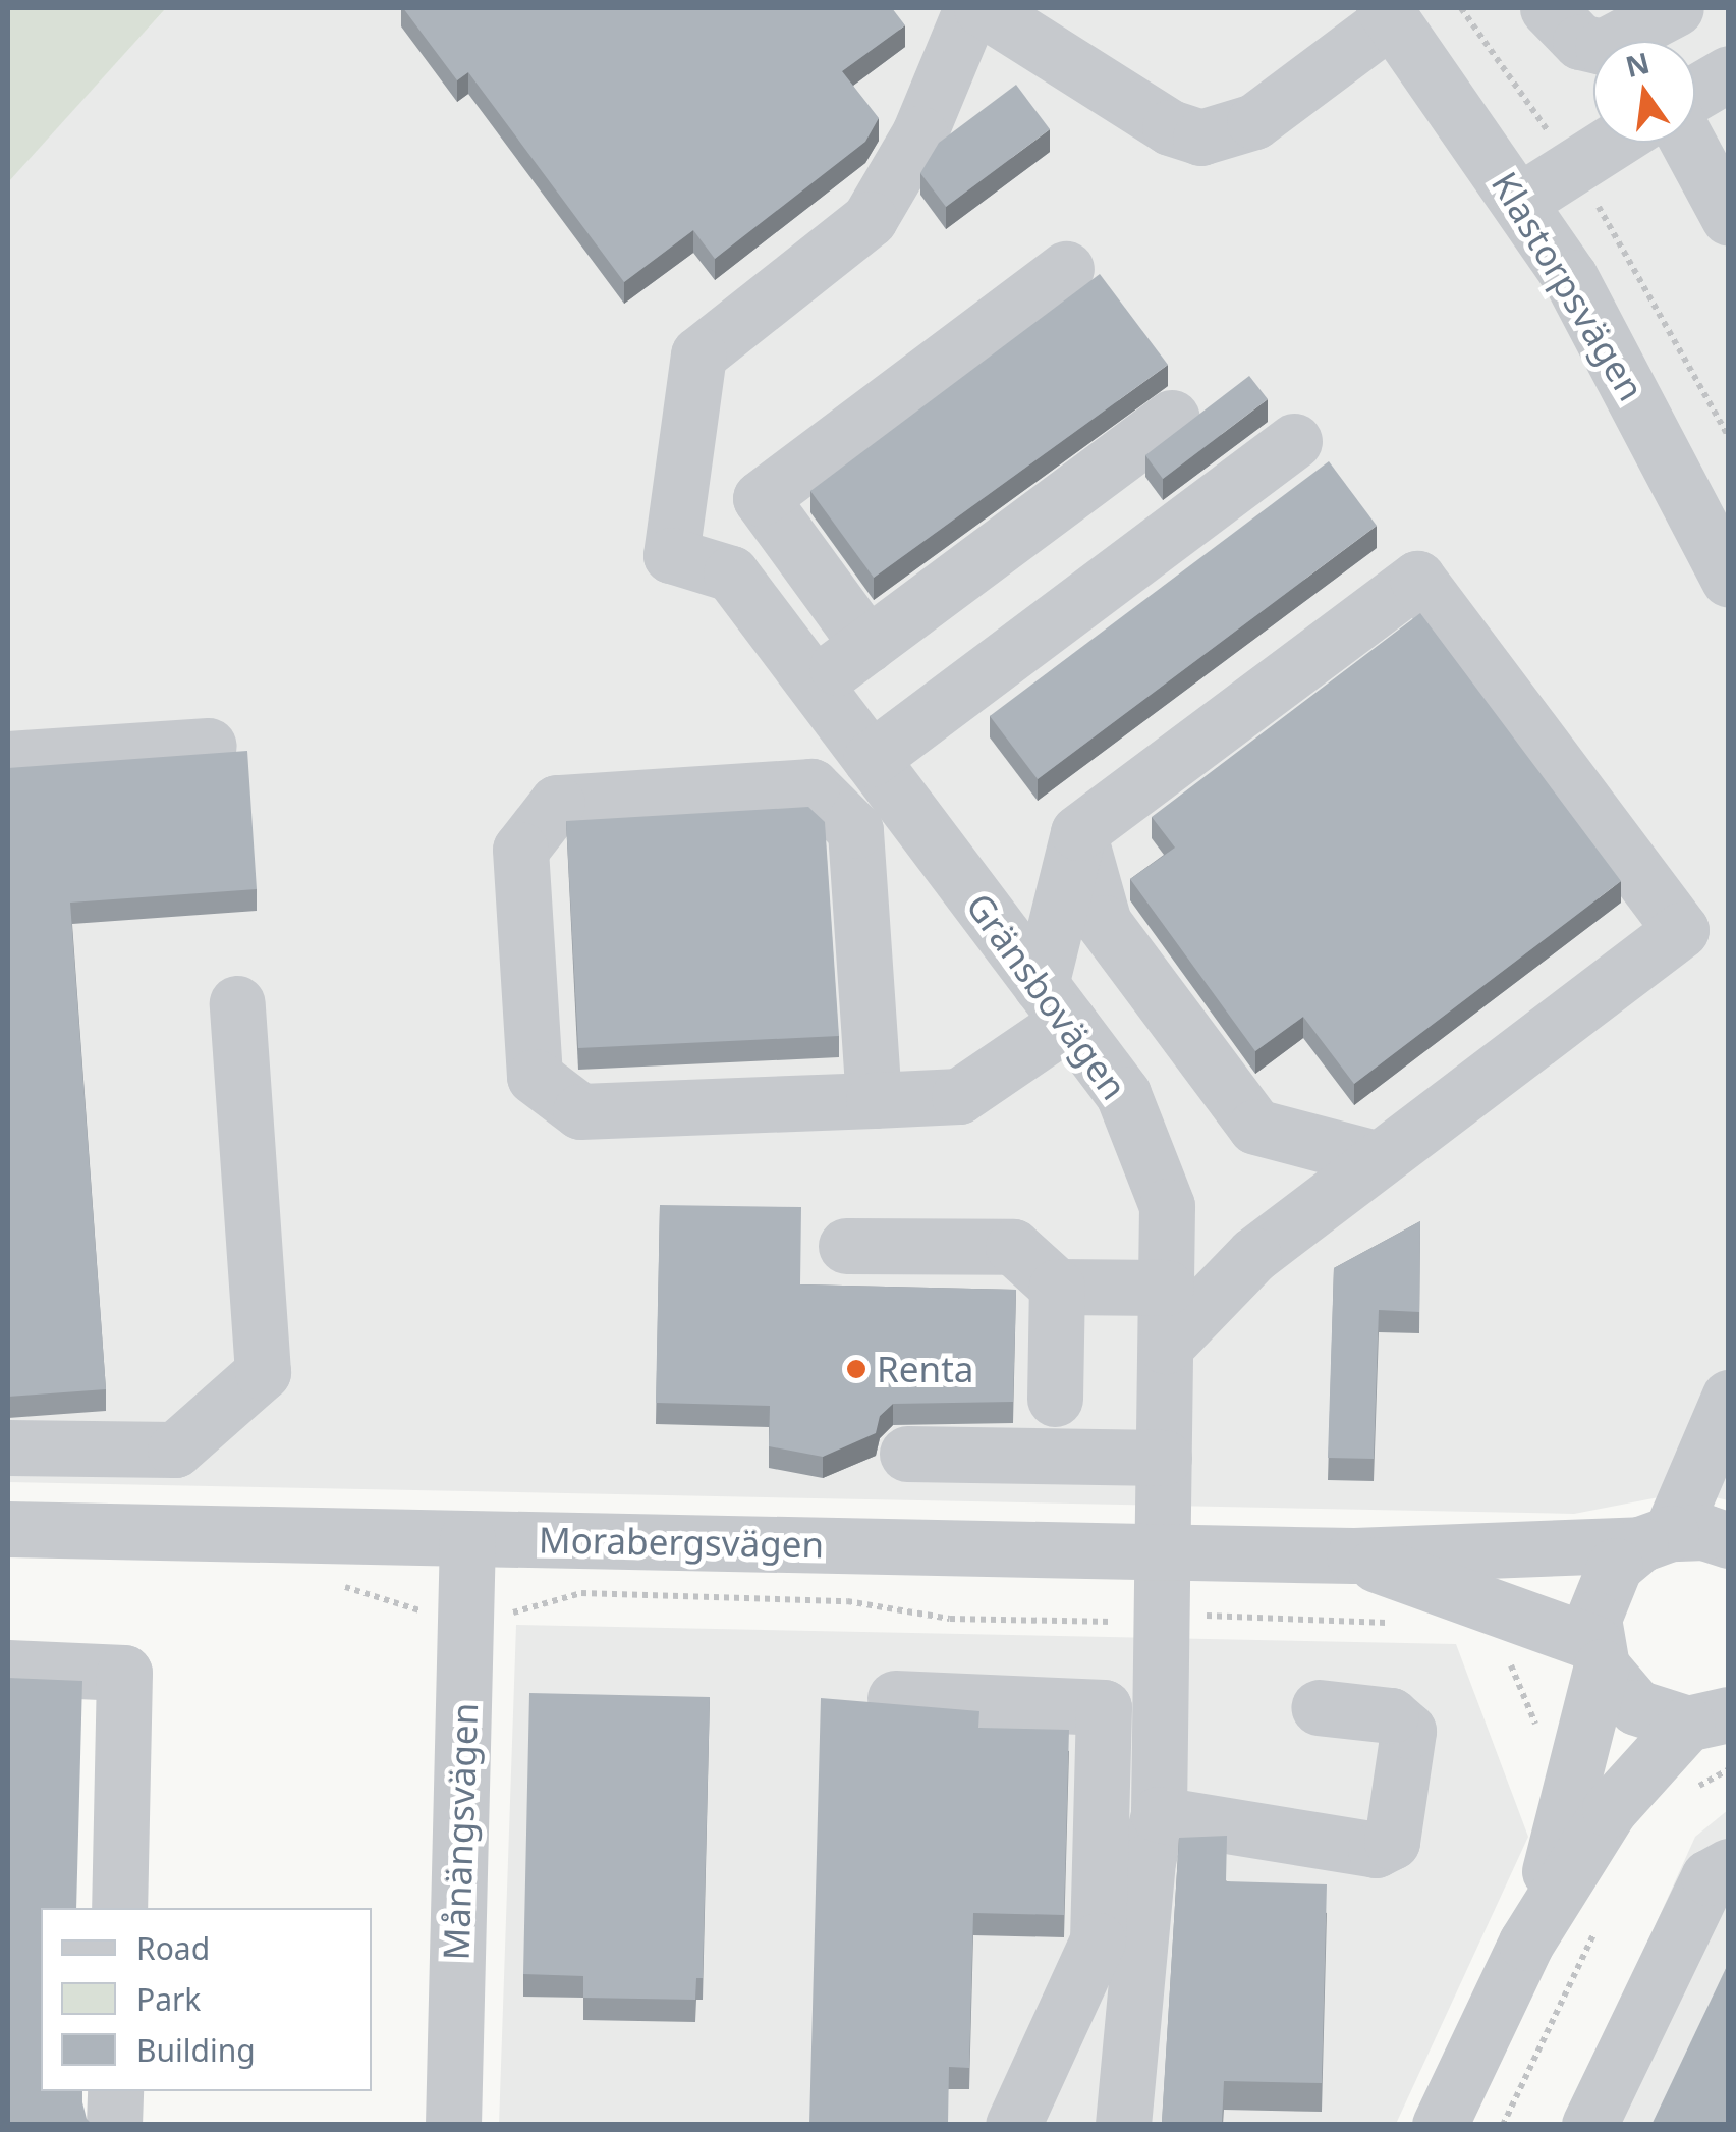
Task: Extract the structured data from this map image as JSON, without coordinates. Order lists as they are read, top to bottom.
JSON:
{
  "streets": {
    "street": [
      "Klastorpsvägen",
      "Gränsbovägen",
      "Morabergsvägen",
      "Månängsvägen"
    ]
  },
  "crossings": [
    ["Gränsbovägen", "Morabergsvägen"],
    ["Morabergsvägen", "Månängsvägen"]
  ],
  "places": ["Renta"],
  "legend": ["Road", "Park", "Building"],
  "north": "top"
}
